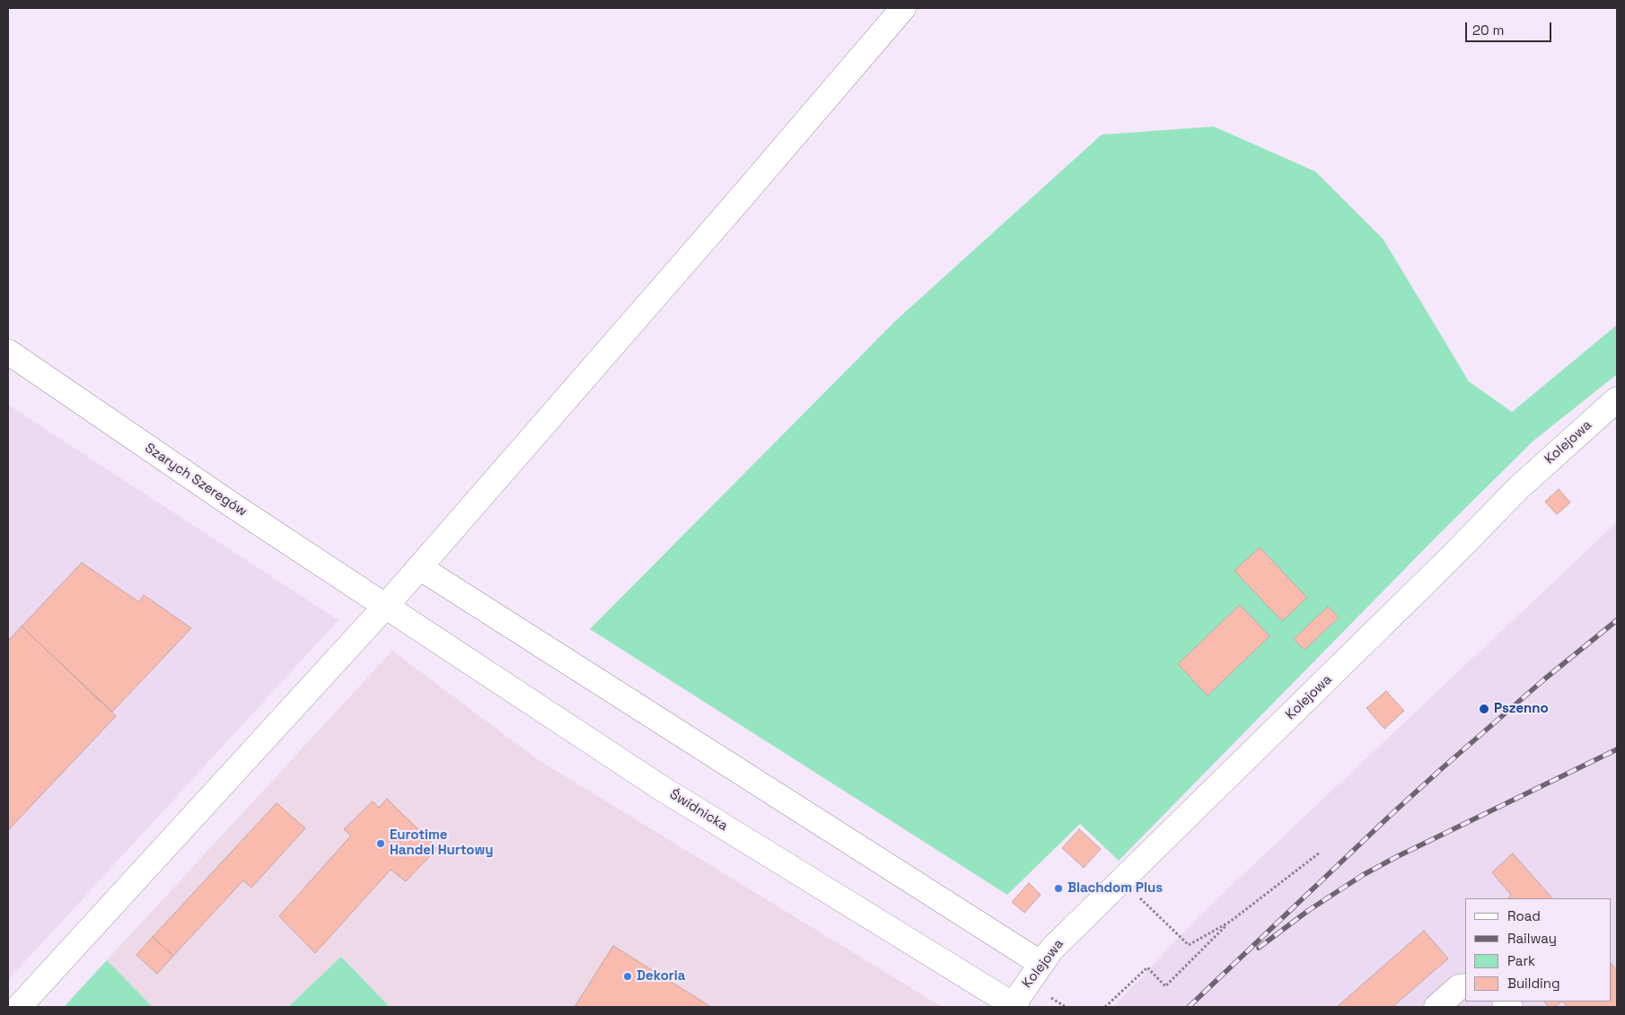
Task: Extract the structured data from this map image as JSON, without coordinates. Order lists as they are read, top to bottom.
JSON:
{
  "streets": {
    "main road": ["Kolejowa", "Szarych Szeregów", "Świdnicka"]
  },
  "crossings": [
    ["Kolejowa", "Świdnicka"],
    ["Szarych Szeregów", "Świdnicka"]
  ],
  "places": [
    "Pszenno",
    "Eurotime Handel Hurtowy",
    "Blachdom Plus",
    "Dekoria"
  ],
  "legend": [
    "Road",
    "Railway",
    "Park",
    "Building"
  ],
  "scale_bar": "20 m"
}
